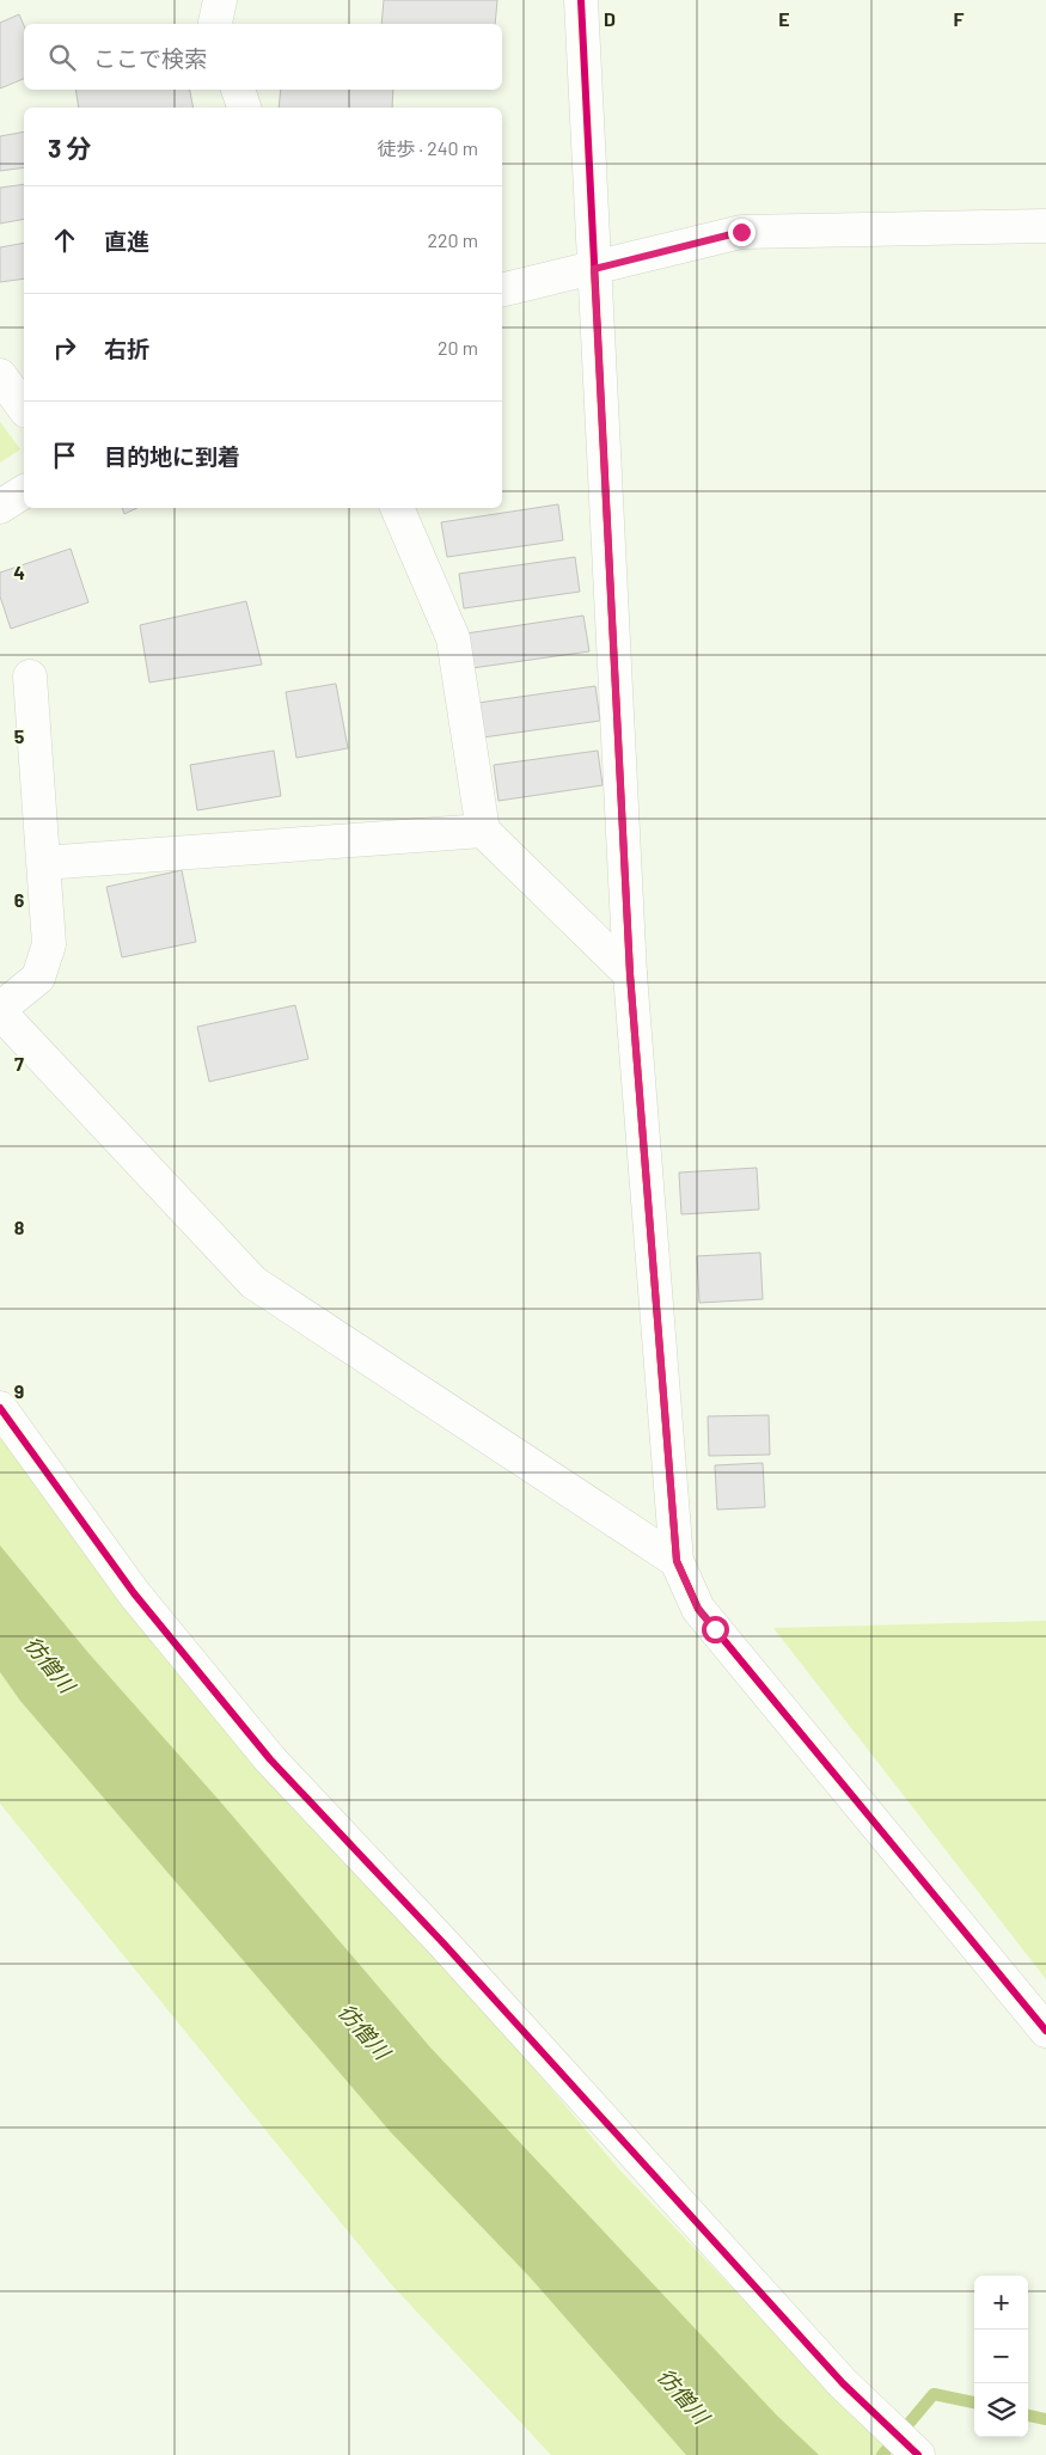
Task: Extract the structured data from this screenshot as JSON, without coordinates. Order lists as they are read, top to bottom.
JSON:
{
  "water": ["彷僧川"],
  "page": {
    "search": "ここで検索",
    "heading": ["3 分", "徒歩 · 240 m"],
    "list": [
      ["直進", "220 m"],
      ["右折", "20 m"],
      "目的地に到着"
    ],
    "map_buttons": ["+", "−"]
  },
  "grid": {
    "columns": ["D", "E", "F"],
    "rows": [
      "4",
      "5",
      "6",
      "7",
      "8",
      "9"
    ]
  }
}
